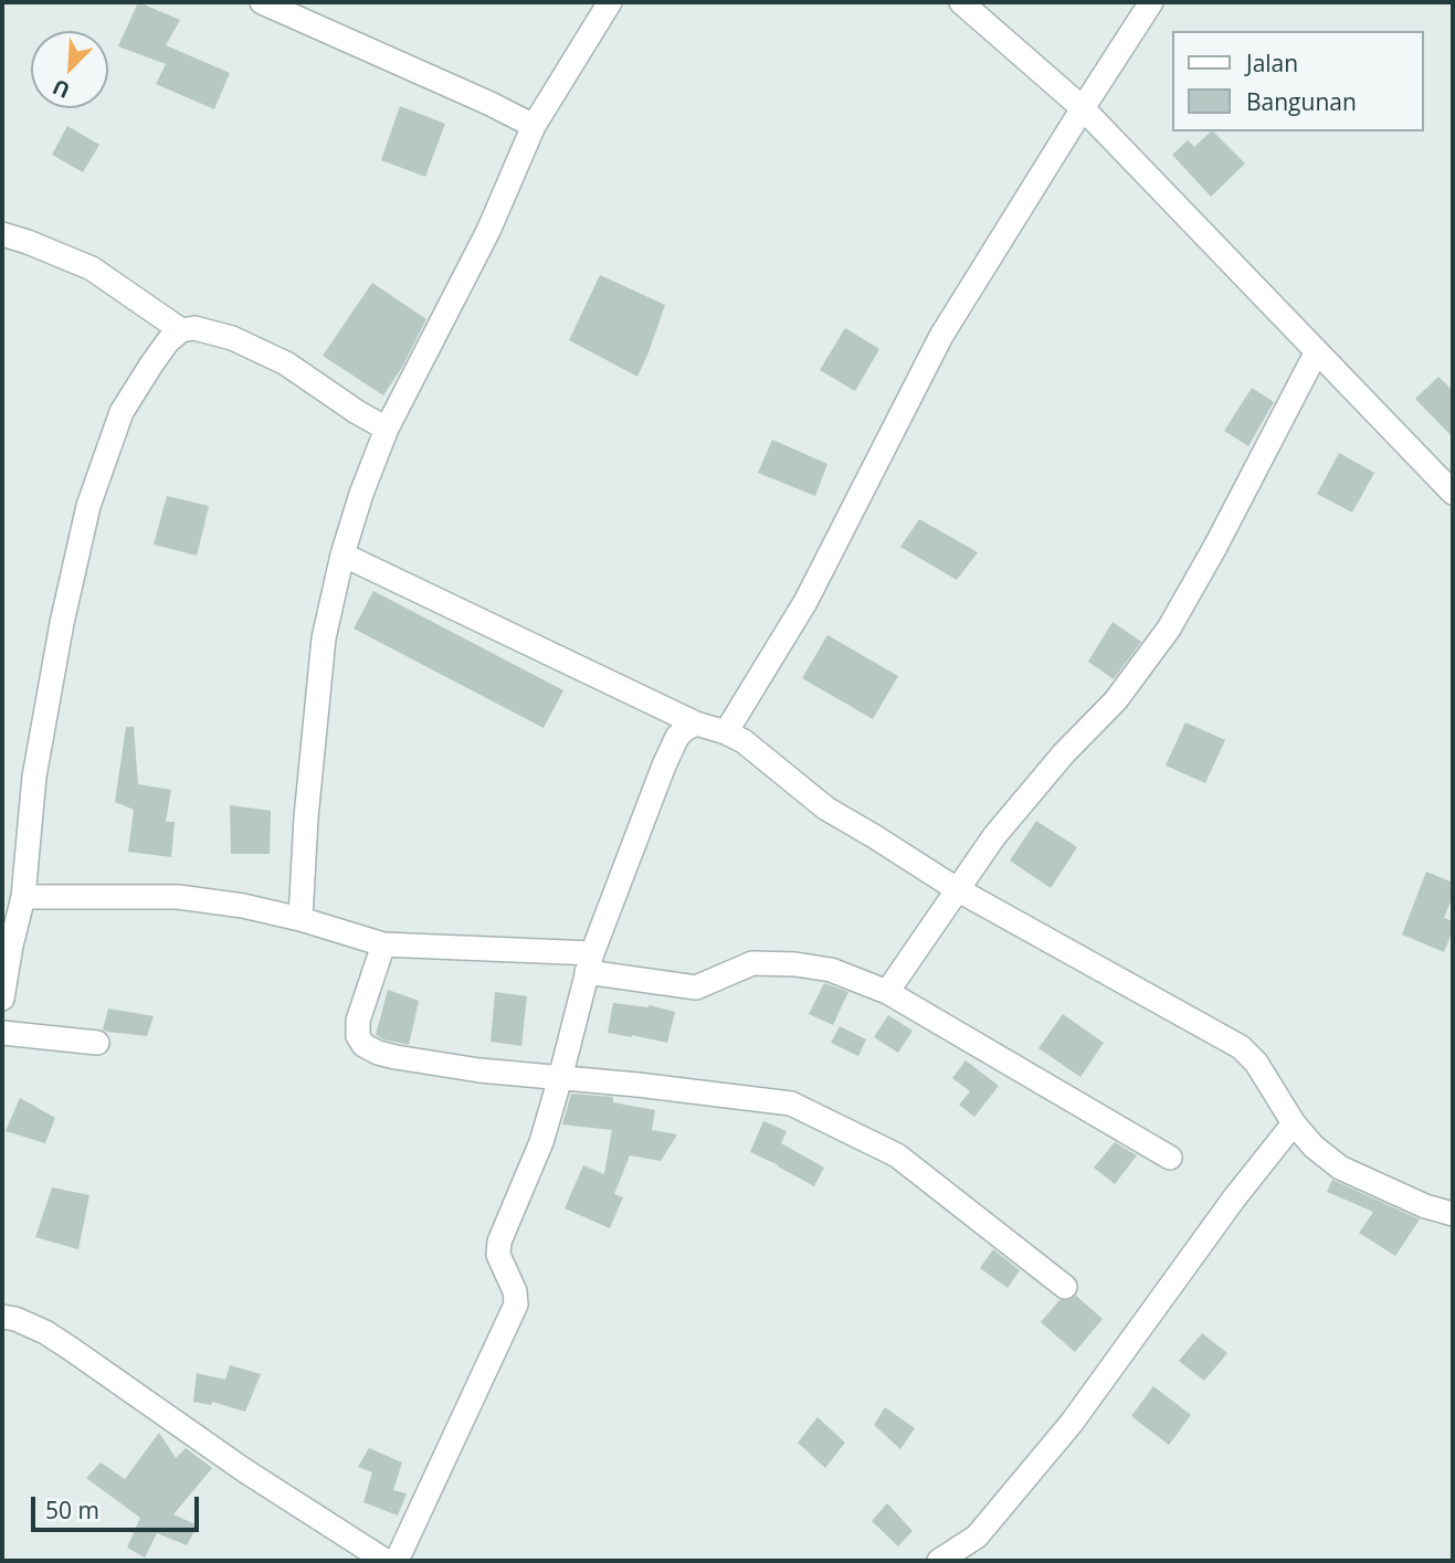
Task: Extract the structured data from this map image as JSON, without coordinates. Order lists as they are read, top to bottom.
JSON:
{
  "legend": ["Jalan", "Bangunan"],
  "scale_bar": "50 m",
  "north": "bottom left"
}
